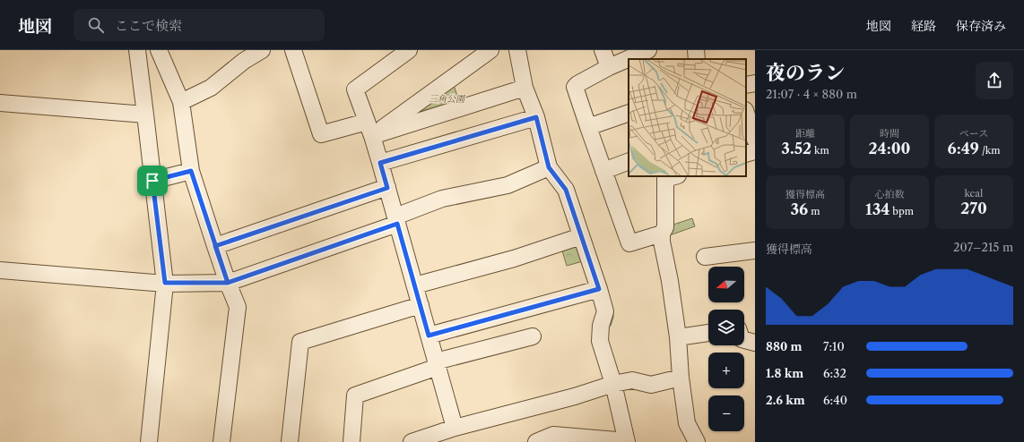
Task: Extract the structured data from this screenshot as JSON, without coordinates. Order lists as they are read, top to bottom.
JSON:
{
  "parks": ["三角公園"],
  "north": "left",
  "page": {
    "header": "地図",
    "search": "ここで検索",
    "nav": ["地図", "経路", "保存済み"],
    "heading": ["夜のラン", "21:07 · 4 × 880 m"],
    "stats": [
      ["距離", "3.52 km"],
      ["時間", "24:00"],
      ["ペース", "6:49 /km"],
      ["獲得標高", "36 m"],
      ["心拍数", "134 bpm"],
      ["kcal", "270"]
    ],
    "chart": ["獲得標高", "207–215 m"],
    "map_buttons": ["+", "−"],
    "list": [
      {
        "name": "880 m",
        "note": "7:10"
      },
      {
        "name": "1.8 km",
        "note": "6:32"
      },
      {
        "name": "2.6 km",
        "note": "6:40"
      }
    ]
  }
}
